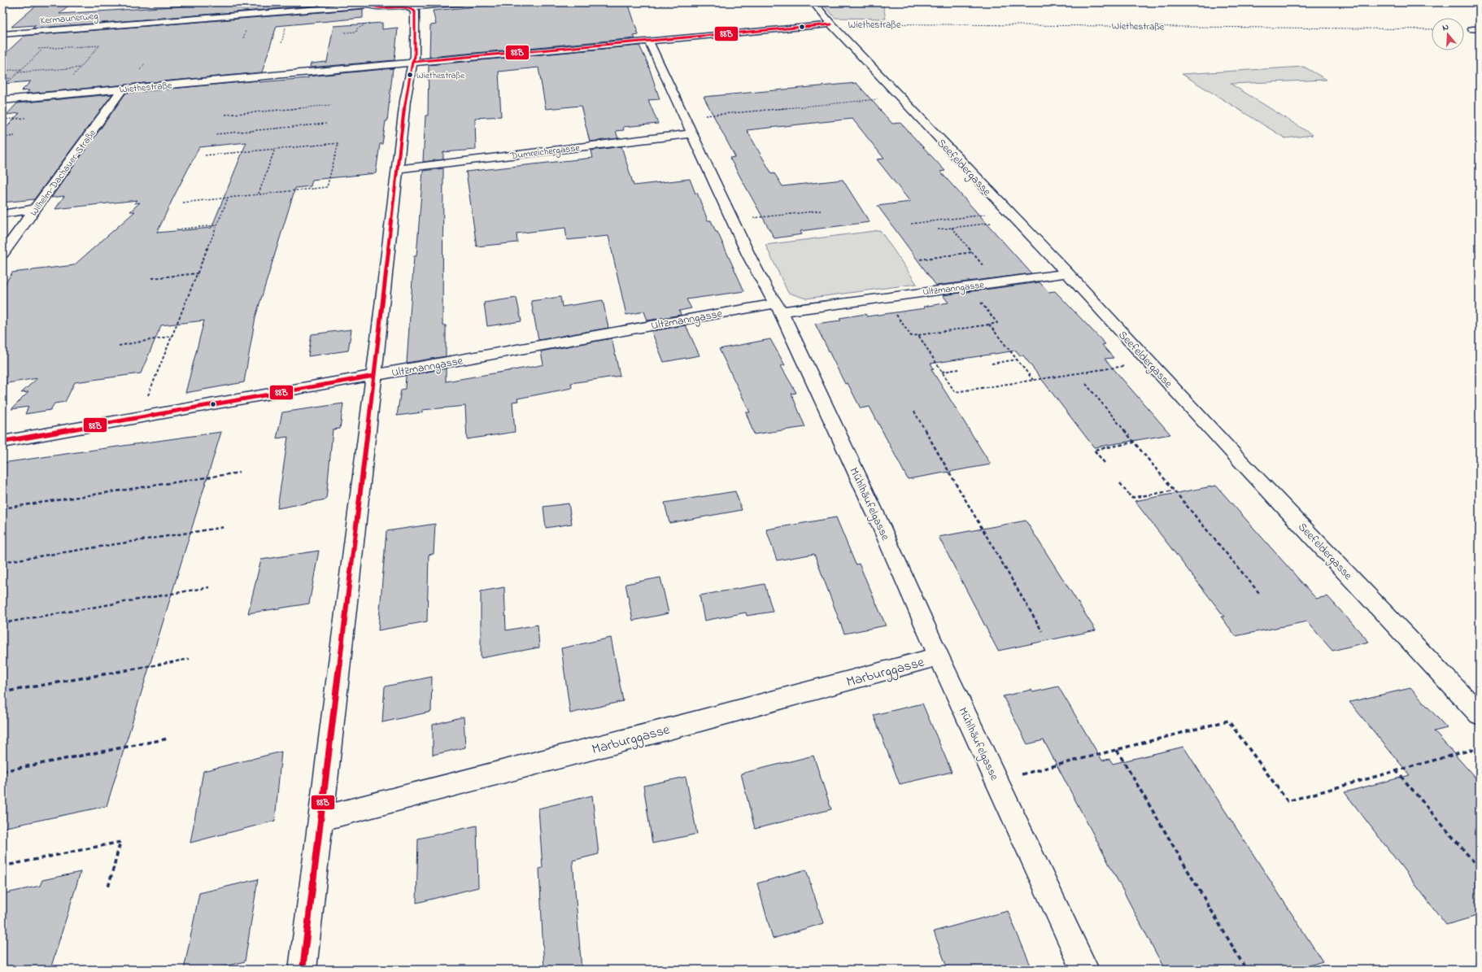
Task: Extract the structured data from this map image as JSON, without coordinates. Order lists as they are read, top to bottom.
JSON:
{
  "streets": {
    "street": [
      "Kermaunerweg",
      "Wiethestraße",
      "Dumreichergasse",
      "Seefeldergasse",
      "Wilhelm-Dachauer-Straße",
      "Ultzmanngasse",
      "Mühlhäufelgasse",
      "Marburggasse"
    ]
  },
  "crossings": [
    ["Wiethestraße", "Seefeldergasse"],
    ["Wiethestraße", "Wilhelm-Dachauer-Straße"],
    ["Wiethestraße", "Mühlhäufelgasse"],
    ["Dumreichergasse", "Mühlhäufelgasse"],
    ["Seefeldergasse", "Ultzmanngasse"],
    ["Ultzmanngasse", "Mühlhäufelgasse"],
    ["Mühlhäufelgasse", "Marburggasse"]
  ],
  "places": ["Wiethestraße"],
  "lines": ["transit line 88B"],
  "north": "top"
}
